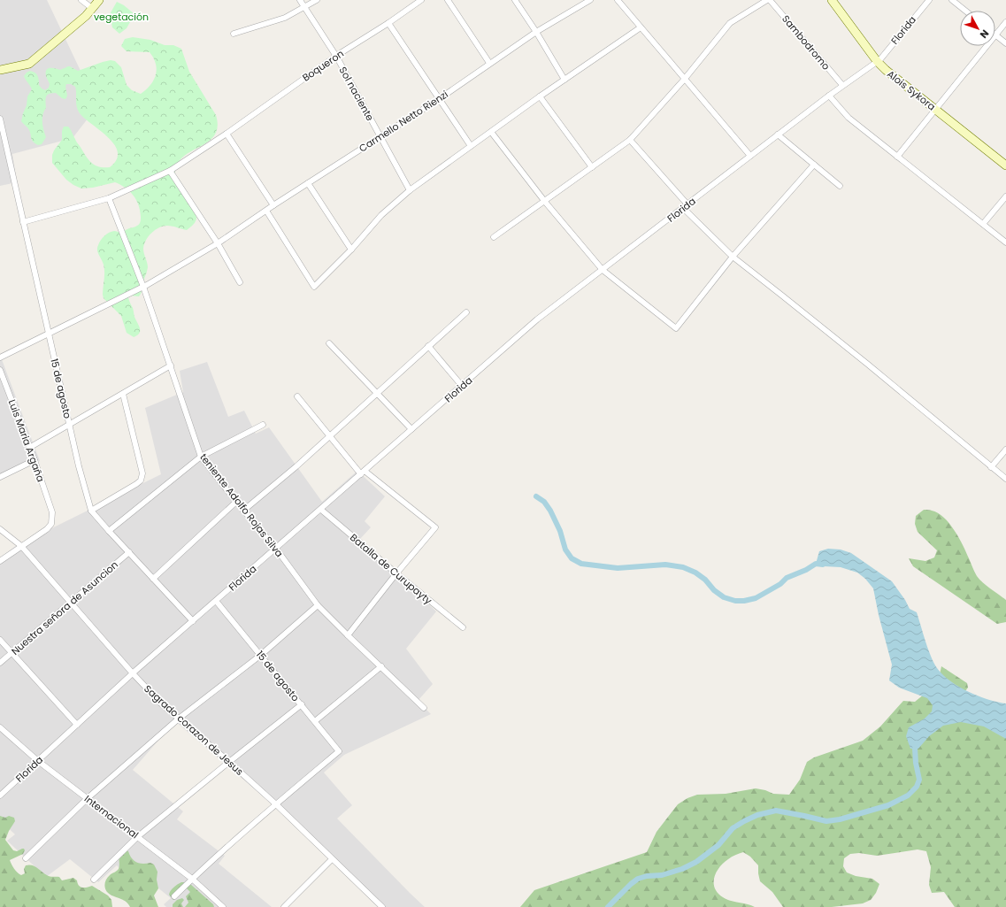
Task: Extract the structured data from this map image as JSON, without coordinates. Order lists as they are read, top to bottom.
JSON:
{
  "streets": {
    "street": [
      "Florida",
      "Sambodromo",
      "Boqueron",
      "Alois Sykora",
      "Sol naciente",
      "Carmello Netto Rienzi",
      "15 de agosto",
      "Luis Maria Argaña",
      "teniente Adolfo Rojas Silva",
      "Batalla de Curupayty",
      "Nuestra señora de Asuncion",
      "Sagrado corazon de Jesus",
      "Internacional"
    ]
  },
  "crossings": [
    ["Florida", "Sambodromo"],
    ["Florida", "Alois Sykora"],
    ["Florida", "15 de agosto"],
    ["Florida", "teniente Adolfo Rojas Silva"],
    ["Florida", "Batalla de Curupayty"],
    ["Florida", "Sagrado corazon de Jesus"],
    ["Florida", "Internacional"],
    ["Boqueron", "Sol naciente"],
    ["Boqueron", "15 de agosto"],
    ["Boqueron", "teniente Adolfo Rojas Silva"],
    ["Sol naciente", "Carmello Netto Rienzi"],
    ["Carmello Netto Rienzi", "15 de agosto"],
    ["Carmello Netto Rienzi", "teniente Adolfo Rojas Silva"],
    ["15 de agosto", "Nuestra señora de Asuncion"],
    ["15 de agosto", "Sagrado corazon de Jesus"],
    ["Luis Maria Argaña", "Sagrado corazon de Jesus"],
    ["Nuestra señora de Asuncion", "Sagrado corazon de Jesus"]
  ],
  "parks": ["vegetación"],
  "north": "bottom right"
}
